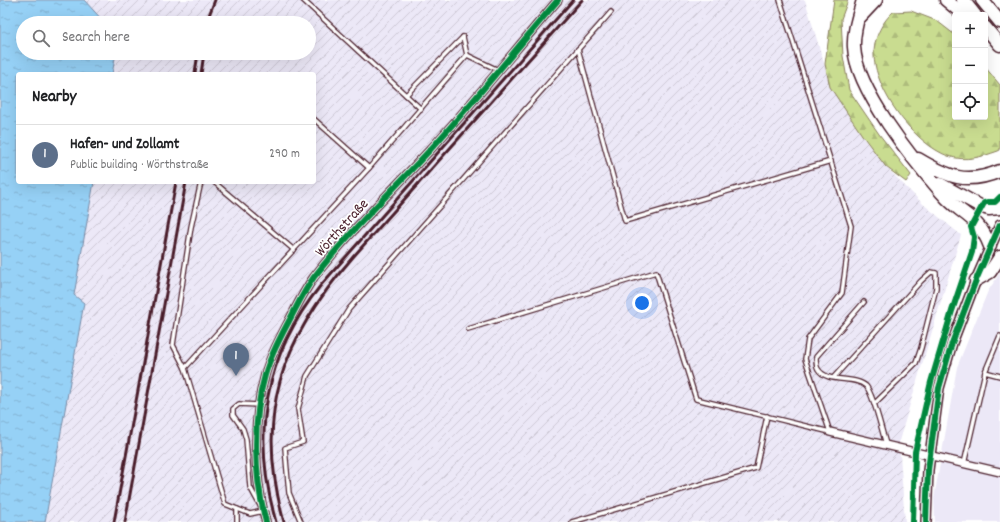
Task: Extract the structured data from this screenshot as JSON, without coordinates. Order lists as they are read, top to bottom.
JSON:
{
  "streets": {
    "street": ["Wörthstraße"]
  },
  "page": {
    "map_buttons": ["+", "−"],
    "search": "Search here",
    "heading": "Nearby",
    "list": [
      {
        "mark": "1",
        "name": "Hafen- und Zollamt",
        "note": "Public building · Wörthstraße",
        "value": "290 m"
      }
    ],
    "pins": "1"
  }
}
